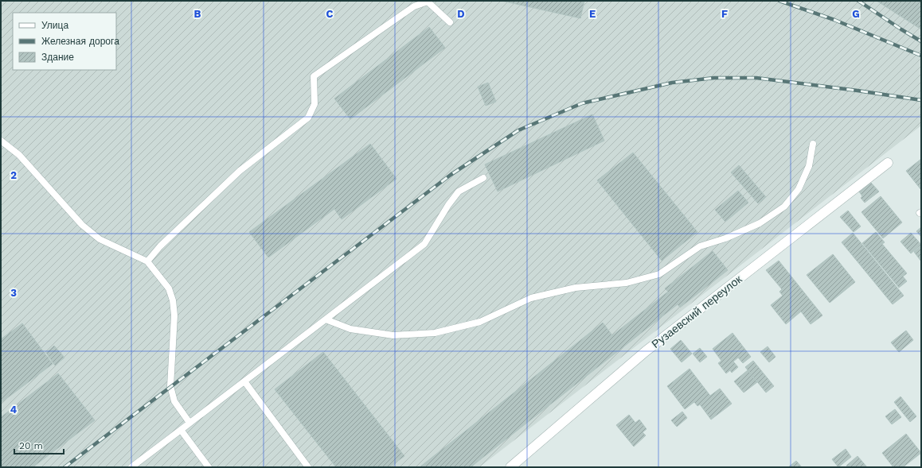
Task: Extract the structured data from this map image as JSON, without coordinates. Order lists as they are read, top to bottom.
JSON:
{
  "streets": {
    "street": ["Рузаевский переулок"]
  },
  "legend": ["Улица", "Железная дорога", "Здание"],
  "scale_bar": "20 m",
  "grid": {
    "columns": [
      "B",
      "C",
      "D",
      "E",
      "F",
      "G"
    ],
    "rows": ["2", "3", "4"]
  }
}
